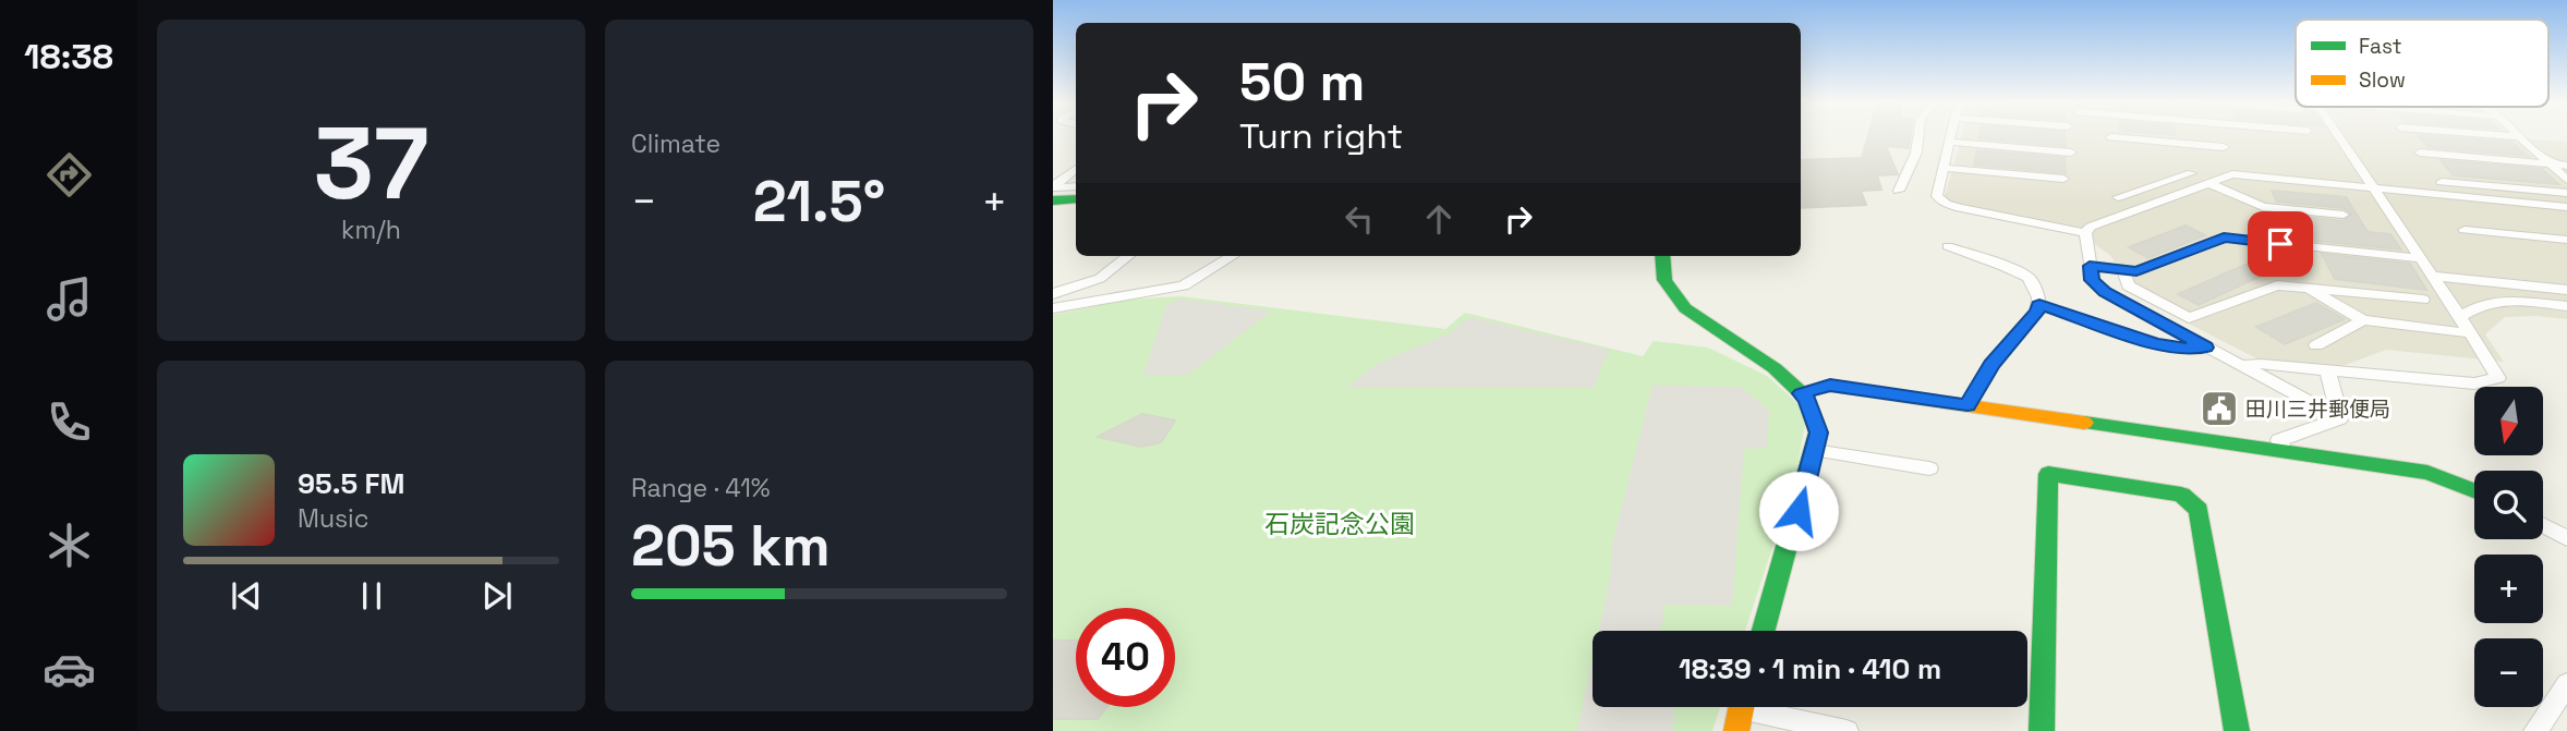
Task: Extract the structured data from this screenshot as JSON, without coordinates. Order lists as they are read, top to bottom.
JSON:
{
  "parks": ["石炭記念公園"],
  "places": {
    "public building": ["田川三井郵便局"]
  },
  "legend": ["Fast", "Slow"],
  "north": "bottom",
  "page": {
    "tabs": "18:38",
    "tile": [
      ["37", "km/h"],
      "Climate",
      ["Range · 41%", "205 km"]
    ],
    "turn": ["50 m", "Turn right"],
    "heat": ["−", "21.5°", "+"],
    "map_buttons": ["+", "−"],
    "song": ["95.5 FM", "Music"],
    "limit": "40",
    "trip": "18:39 · 1 min · 410 m"
  }
}
